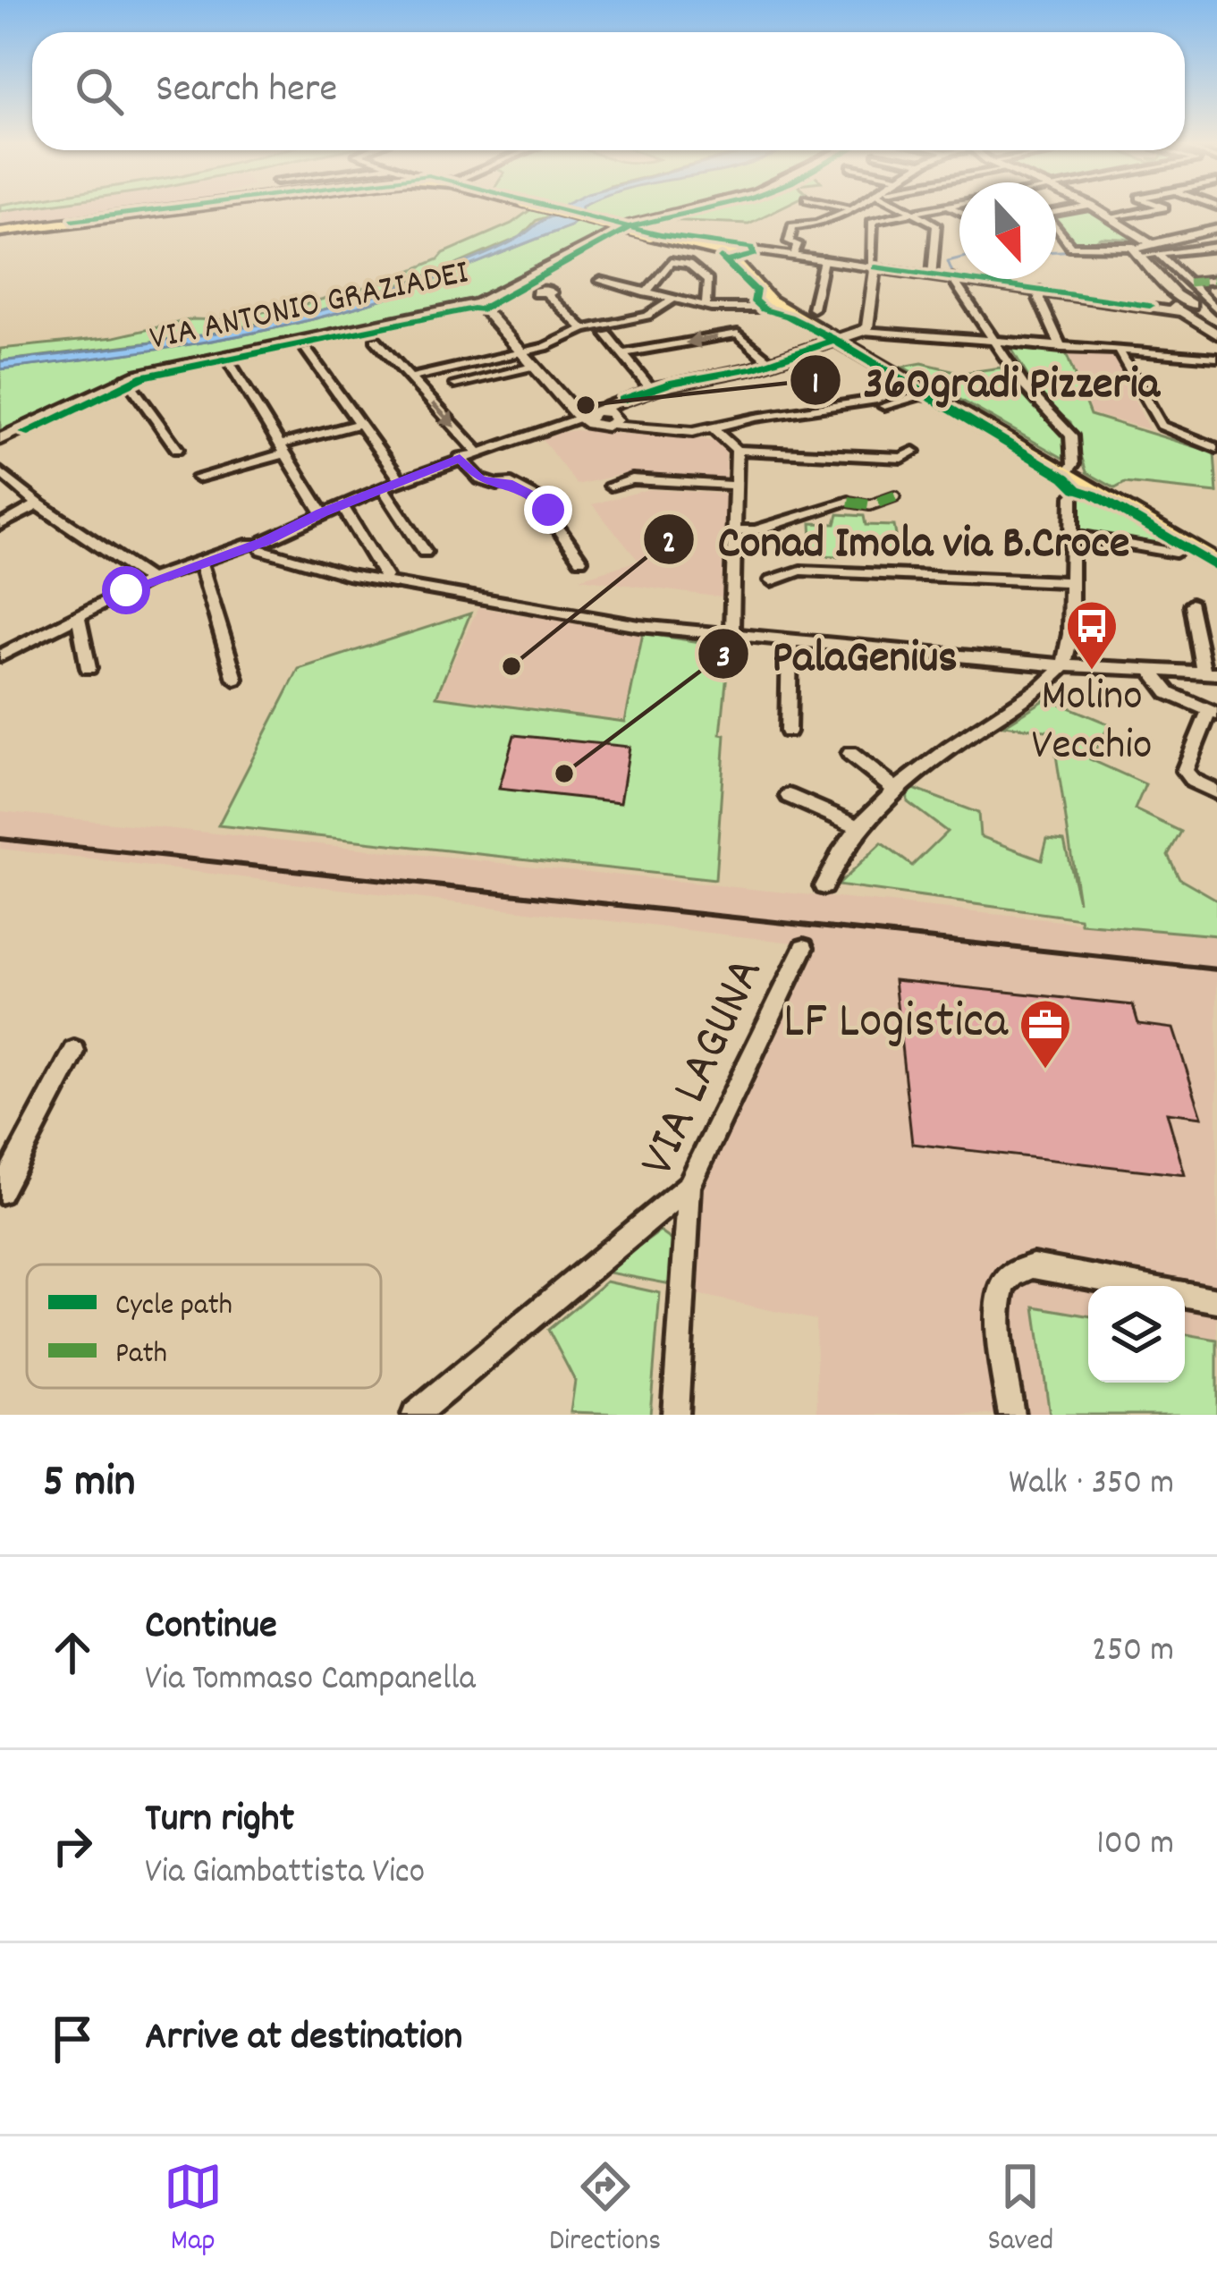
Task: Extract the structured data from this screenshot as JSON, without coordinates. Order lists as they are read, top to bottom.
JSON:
{
  "streets": {
    "street": ["VIA ANTONIO GRAZIADEI", "VIA LAGUNA"]
  },
  "places": {
    "other": ["360gradi Pizzeria", "Conad Imola via B.Croce", "PalaGenius"],
    "bus stop": ["Molino Vecchio"],
    "office": ["LF Logistica"]
  },
  "legend": ["Cycle path", "Path"],
  "north": "bottom",
  "page": {
    "search": "Search here",
    "heading": ["5 min", "Walk · 350 m"],
    "list": [
      ["Continue", "Via Tommaso Campanella", "250 m"],
      ["Turn right", "Via Giambattista Vico", "100 m"],
      "Arrive at destination"
    ],
    "nav": ["Map", "Directions", "Saved"]
  }
}
